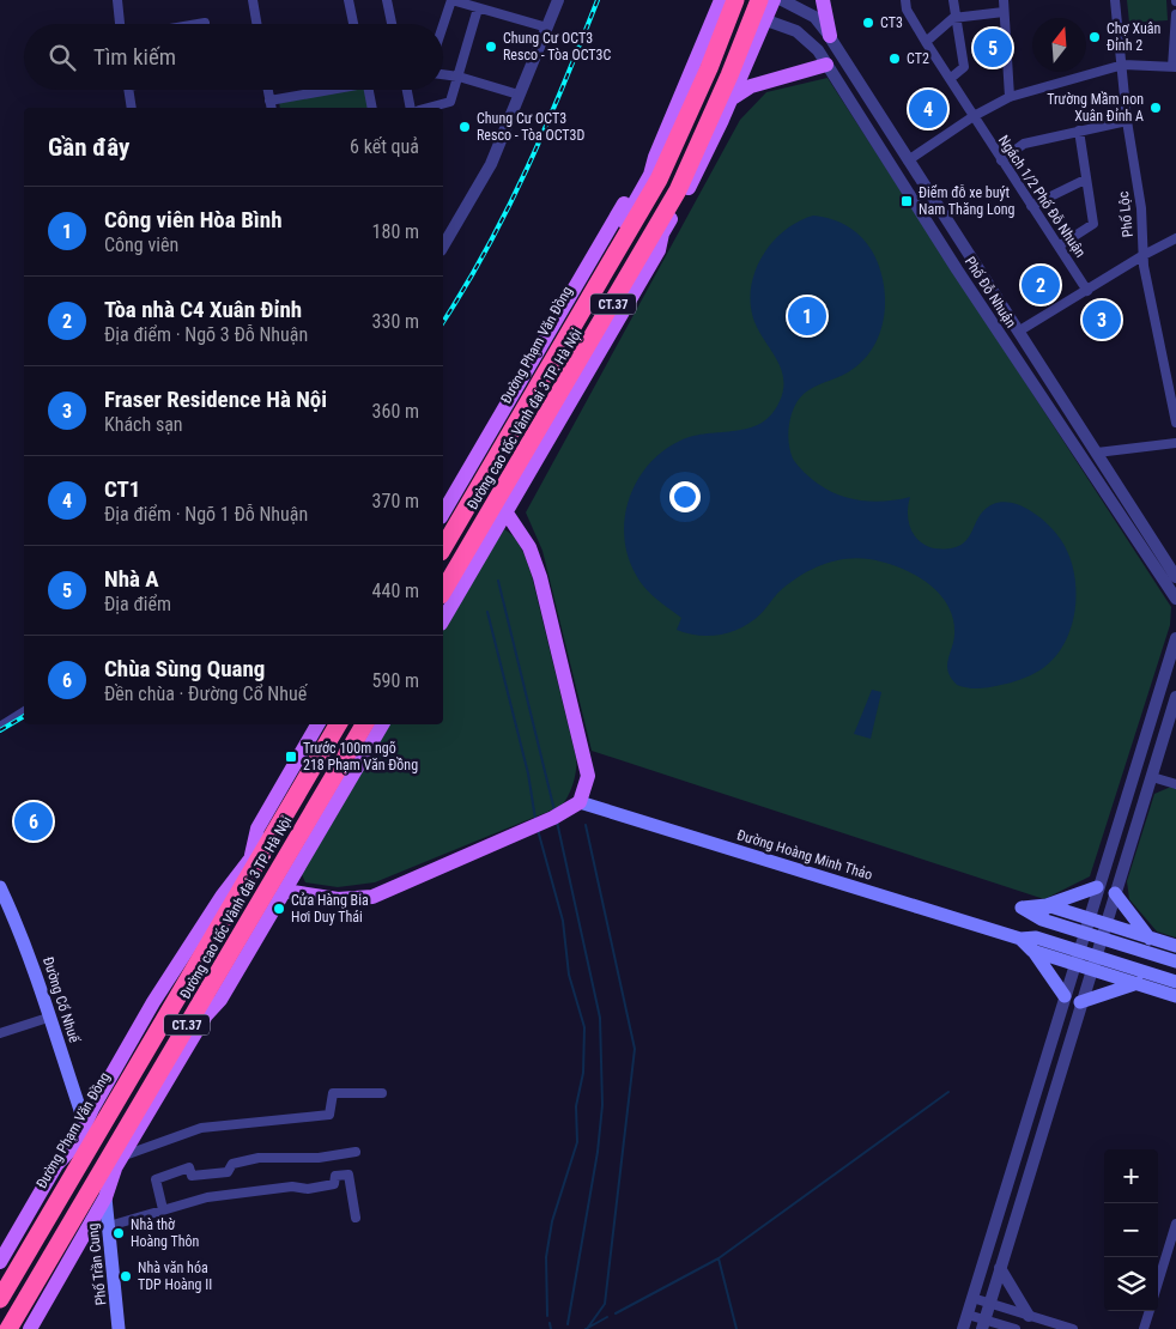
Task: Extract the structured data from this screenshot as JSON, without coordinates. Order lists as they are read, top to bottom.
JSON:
{
  "streets": {
    "highway": ["CT.37", "Đường cao tốc Vành đai 3 TP. Hà Nội"],
    "main road": [
      "Đường Phạm Văn Đồng",
      "Đường Hoàng Minh Thảo",
      "Đường Cổ Nhuế",
      "Phố Trần Cung"
    ],
    "street": ["Ngách 1/2 Phố Đỗ Nhuận", "Phố Lộc", "Phố Đỗ Nhuận"]
  },
  "crossings": [
    ["Đường Phạm Văn Đồng", "Đường cao tốc Vành đai 3 TP. Hà Nội"],
    ["Đường Phạm Văn Đồng", "Đường Cổ Nhuế"]
  ],
  "places": {
    "other": [
      "CT3",
      "Chợ Xuân Đỉnh 2",
      "Chung Cư OCT3 Resco - Tòa OCT3C",
      "CT2",
      "Trường Mầm non Xuân Đỉnh A",
      "Chung Cư OCT3 Resco - Tòa OCT3D",
      "Cửa Hàng Bia Hơi Duy Thái",
      "Nhà thờ Hoàng Thôn",
      "Nhà văn hóa TDP Hoàng II"
    ],
    "transit": ["Điểm đỗ xe buýt Nam Thăng Long", "Trước 100m ngõ 218 Phạm Văn Đồng"]
  },
  "north": "top",
  "page": {
    "search": "Tìm kiếm",
    "pins": [
      "5",
      "4",
      "2",
      "1",
      "3",
      "6"
    ],
    "heading": ["Gần đây", "6 kết quả"],
    "list": [
      {
        "mark": "1",
        "name": "Công viên Hòa Bình",
        "note": "Công viên",
        "value": "180 m"
      },
      {
        "mark": "2",
        "name": "Tòa nhà C4 Xuân Đỉnh",
        "note": "Địa điểm · Ngõ 3 Đỗ Nhuận",
        "value": "330 m"
      },
      {
        "mark": "3",
        "name": "Fraser Residence Hà Nội",
        "note": "Khách sạn",
        "value": "360 m"
      },
      {
        "mark": "4",
        "name": "CT1",
        "note": "Địa điểm · Ngõ 1 Đỗ Nhuận",
        "value": "370 m"
      },
      {
        "mark": "5",
        "name": "Nhà A",
        "note": "Địa điểm",
        "value": "440 m"
      },
      {
        "mark": "6",
        "name": "Chùa Sùng Quang",
        "note": "Đền chùa · Đường Cổ Nhuế",
        "value": "590 m"
      }
    ],
    "map_buttons": ["+", "−"]
  }
}
